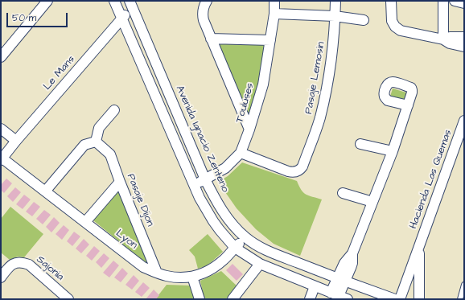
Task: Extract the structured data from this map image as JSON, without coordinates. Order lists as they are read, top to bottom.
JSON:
{
  "streets": {
    "street": [
      "Le Mans",
      "Pasaje Lemosin",
      "Touluses",
      "Avenida Ignacio Zenteno",
      "Hacienda Las Quemas",
      "Pasaje Dijon",
      "Lyon",
      "Sajonia"
    ]
  },
  "crossings": [
    ["Le Mans", "Avenida Ignacio Zenteno"],
    ["Le Mans", "Lyon"],
    ["Pasaje Lemosin", "Touluses"],
    ["Touluses", "Avenida Ignacio Zenteno"],
    ["Avenida Ignacio Zenteno", "Lyon"],
    ["Pasaje Dijon", "Lyon"]
  ],
  "scale_bar": "50 m"
}
